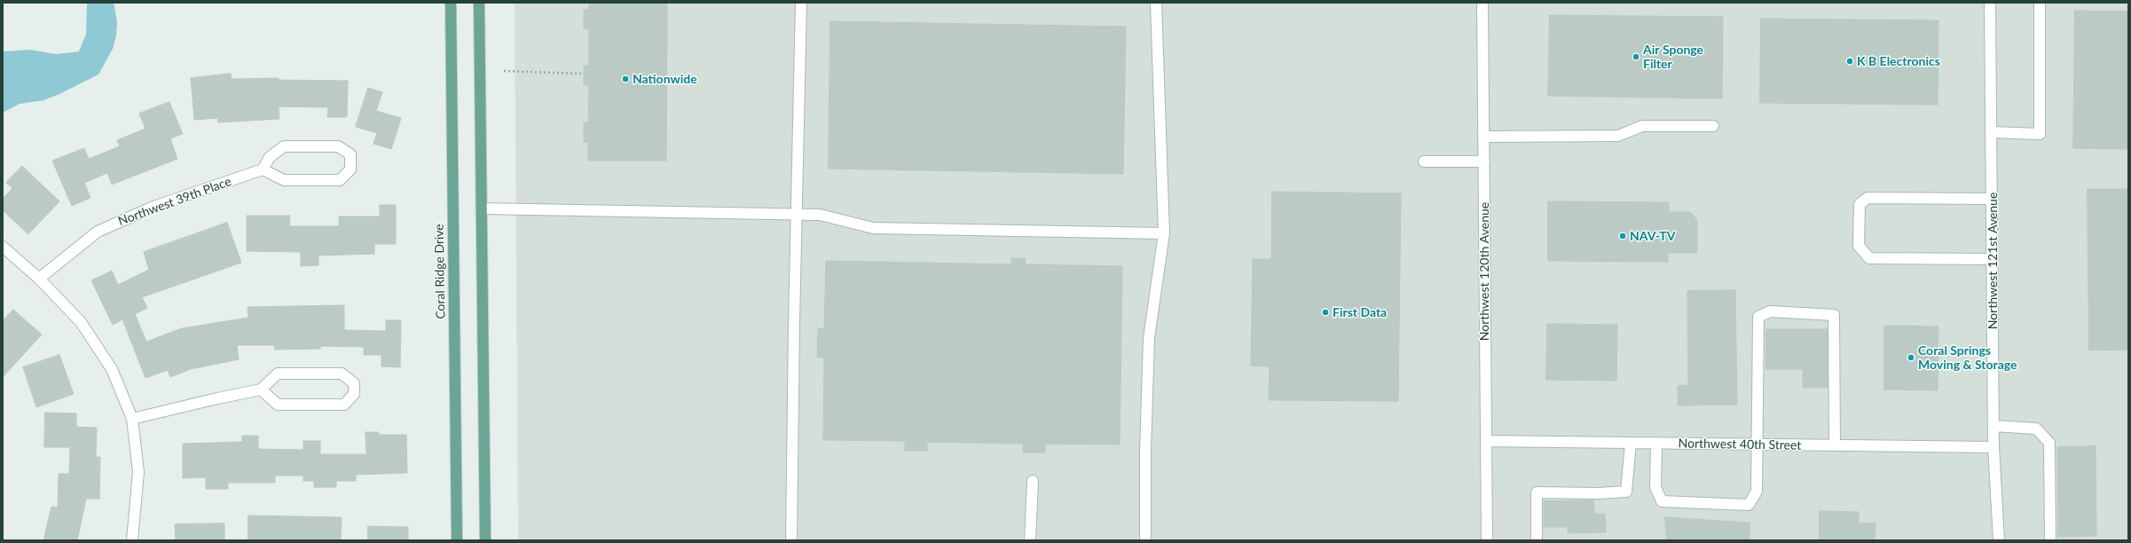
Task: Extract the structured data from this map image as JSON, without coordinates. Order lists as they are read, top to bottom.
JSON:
{
  "streets": {
    "main road": ["Coral Ridge Drive"],
    "street": [
      "Northwest 39th Place",
      "Northwest 121st Avenue",
      "Northwest 120th Avenue",
      "Northwest 40th Street"
    ]
  },
  "crossings": [
    ["Northwest 121st Avenue", "Northwest 40th Street"],
    ["Northwest 120th Avenue", "Northwest 40th Street"]
  ],
  "places": [
    "Air Sponge Filter",
    "K B Electronics",
    "Nationwide",
    "NAV-TV",
    "First Data",
    "Coral Springs Moving & Storage"
  ]
}
